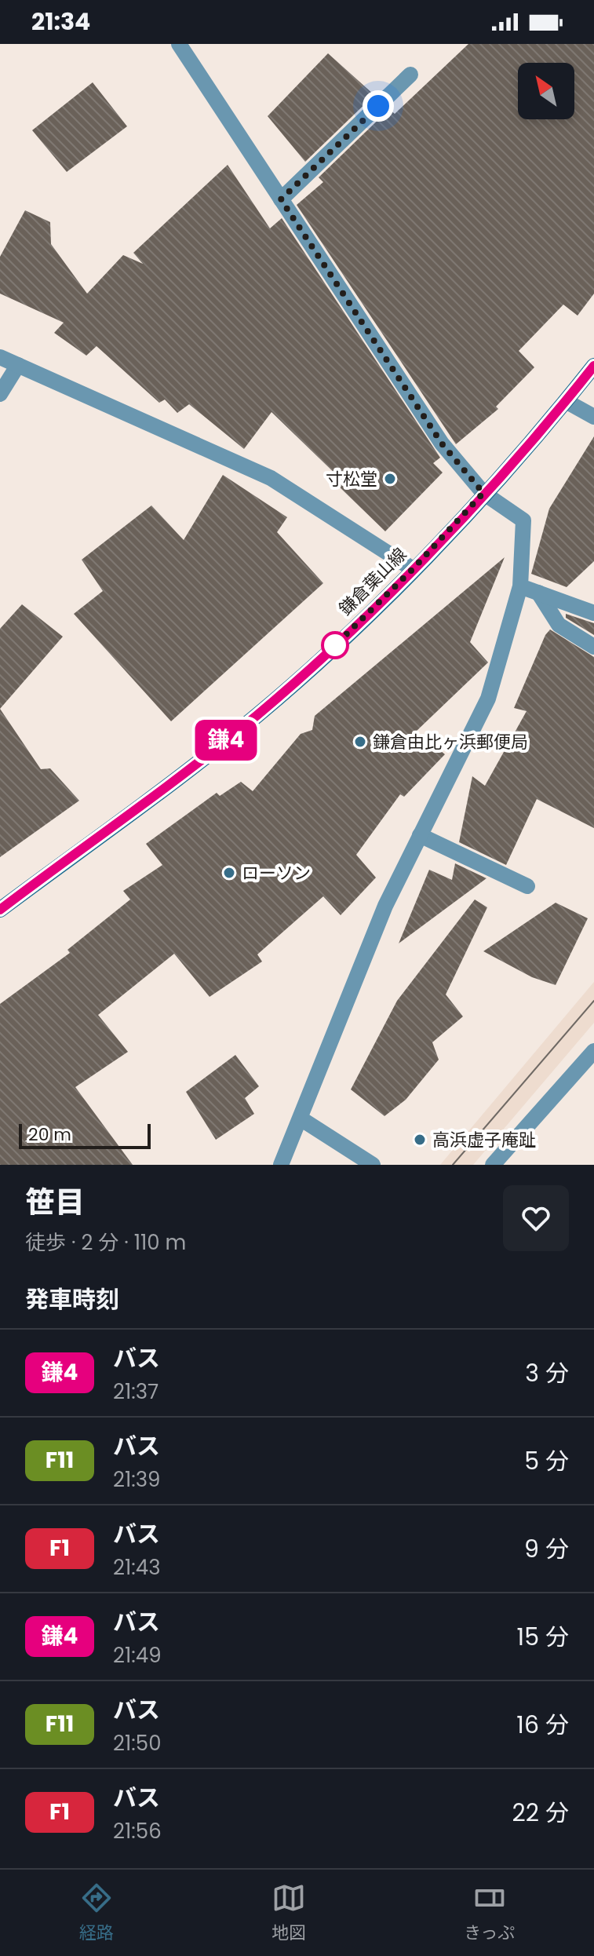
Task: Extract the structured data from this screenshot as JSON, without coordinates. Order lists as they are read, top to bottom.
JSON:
{
  "streets": {
    "main road": ["鎌倉葉山線"]
  },
  "places": [
    "寸松堂",
    "鎌倉由比ヶ浜郵便局",
    "ローソン",
    "高浜虚子庵趾"
  ],
  "lines": ["bus line 鎌4"],
  "scale_bar": "20 m",
  "north": "top left",
  "page": {
    "status": "21:34",
    "on_map": "鎌4",
    "scale": "20 m",
    "heading": [
      ["笹目", "徒歩 · 2 分 · 110 m"],
      "発車時刻"
    ],
    "list": [
      {
        "mark": "鎌4",
        "name": "バス",
        "note": "21:37",
        "value": "3 分"
      },
      {
        "mark": "F11",
        "name": "バス",
        "note": "21:39",
        "value": "5 分"
      },
      {
        "mark": "F1",
        "name": "バス",
        "note": "21:43",
        "value": "9 分"
      },
      {
        "mark": "鎌4",
        "name": "バス",
        "note": "21:49",
        "value": "15 分"
      },
      {
        "mark": "F11",
        "name": "バス",
        "note": "21:50",
        "value": "16 分"
      },
      {
        "mark": "F1",
        "name": "バス",
        "note": "21:56",
        "value": "22 分"
      }
    ],
    "tabs": ["経路", "地図", "きっぷ"]
  }
}
